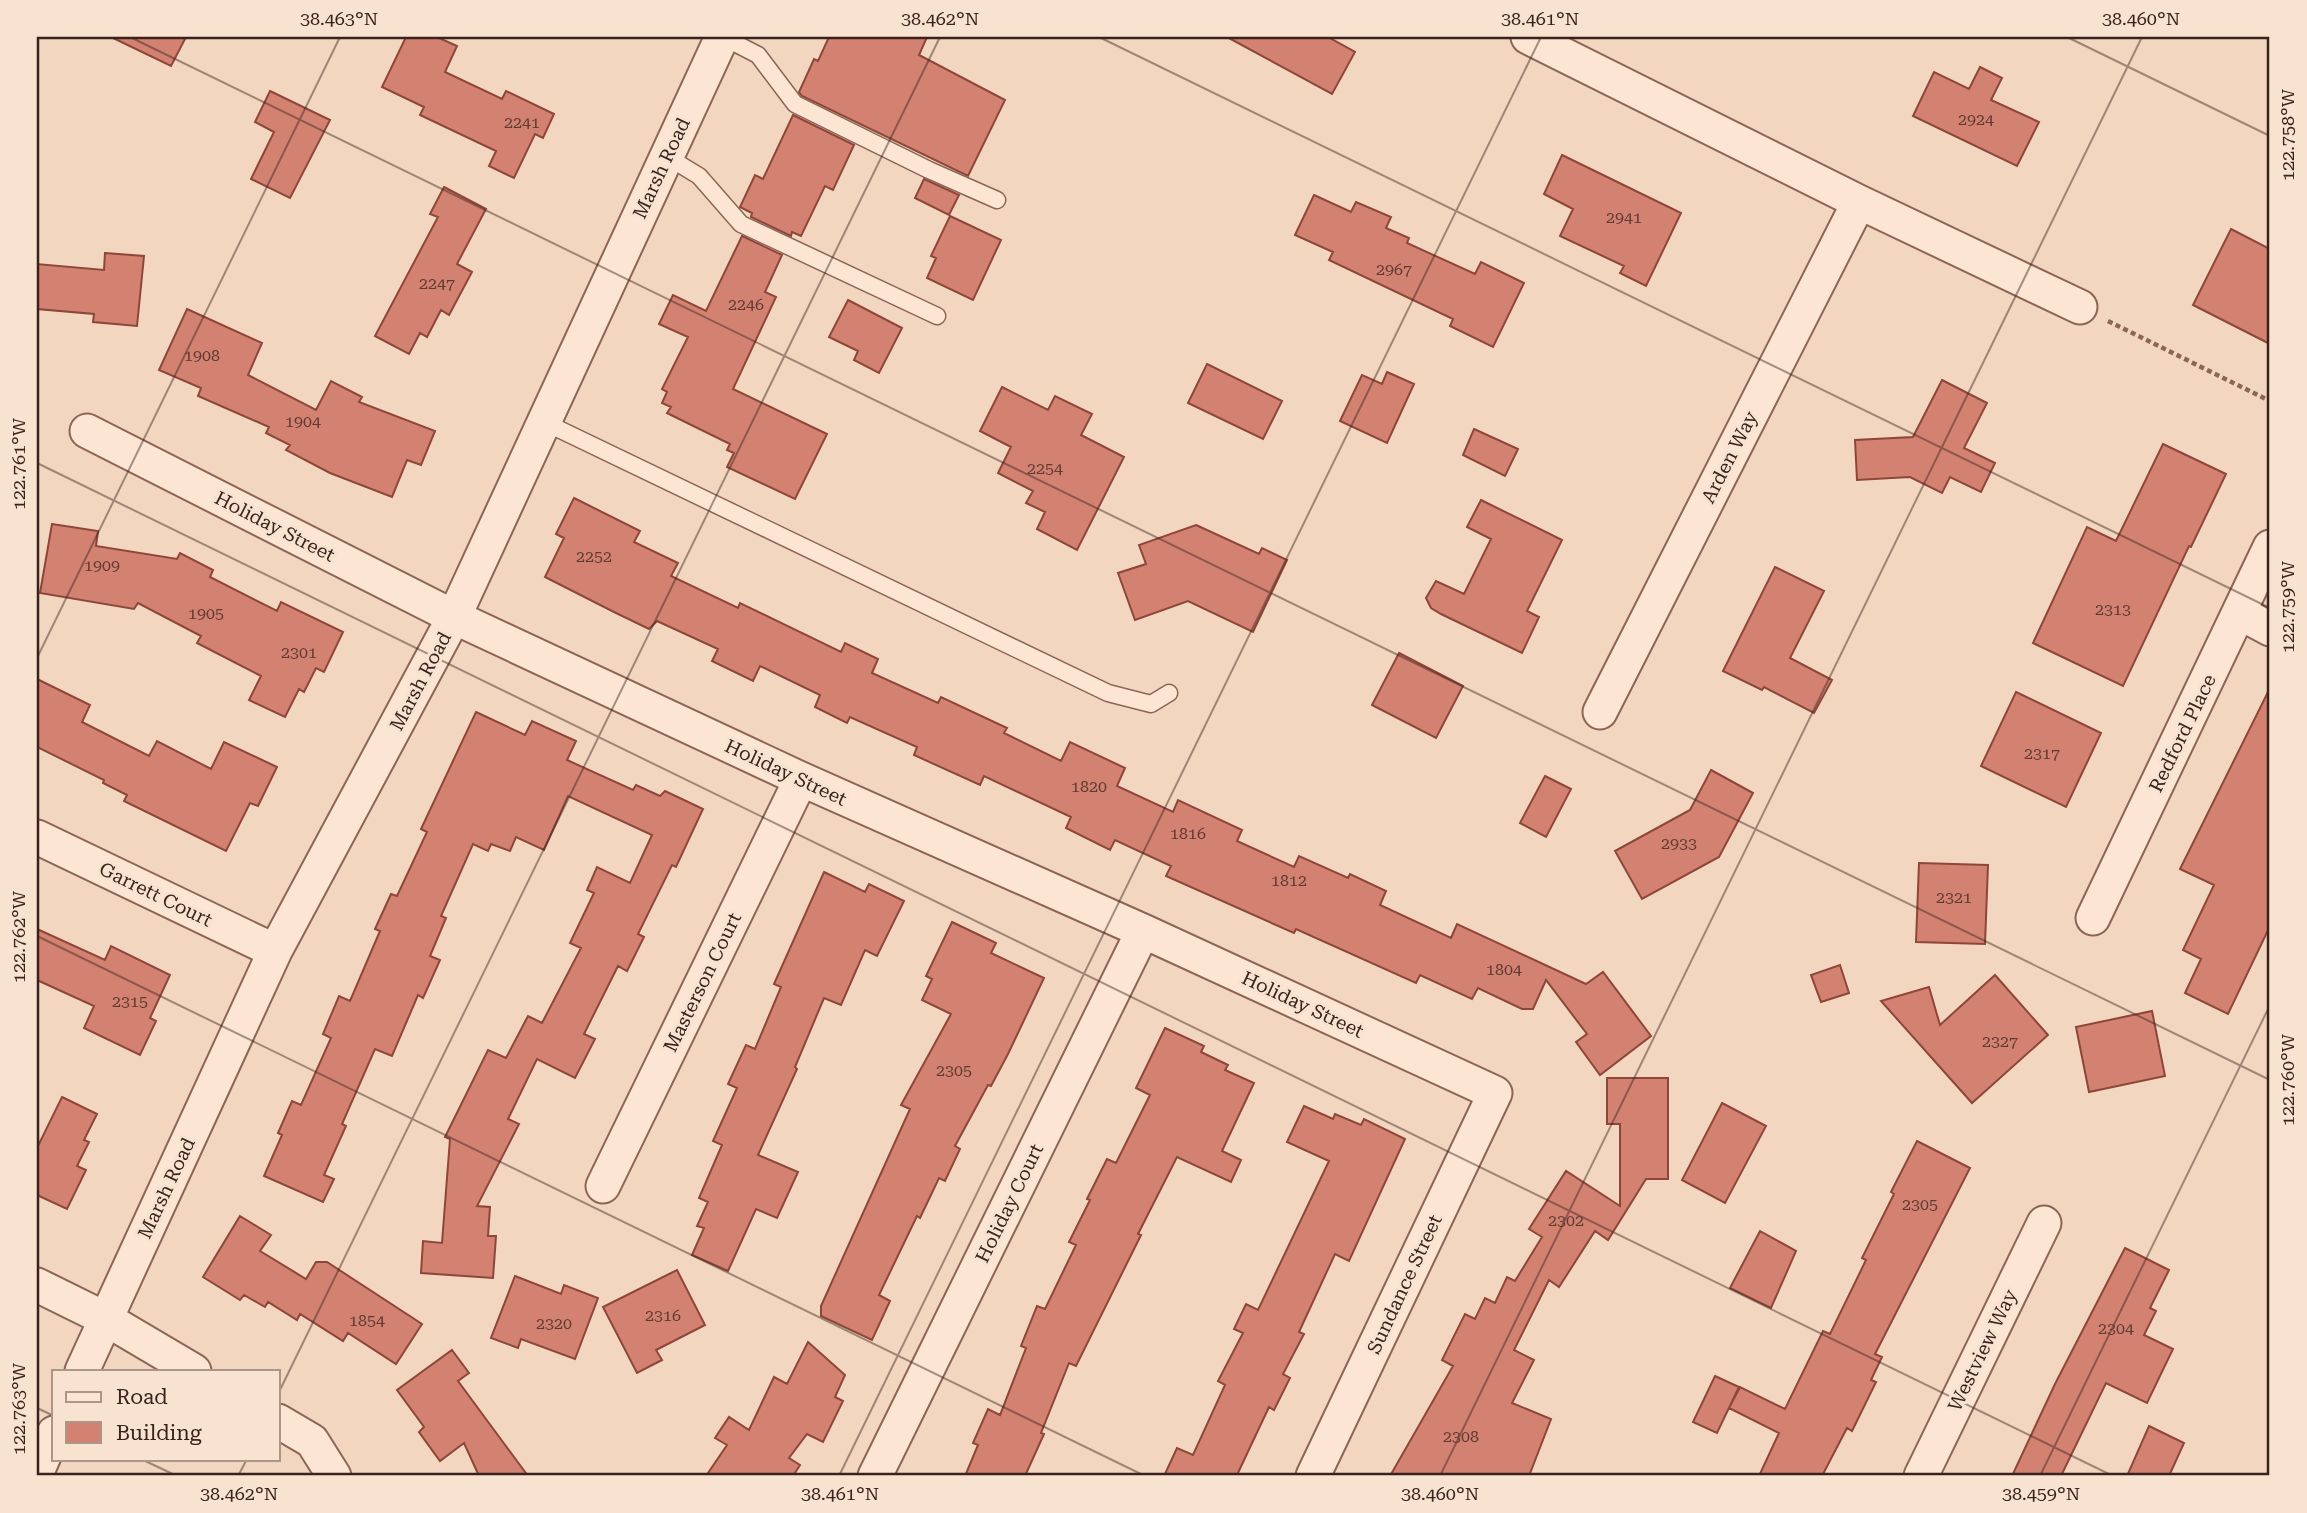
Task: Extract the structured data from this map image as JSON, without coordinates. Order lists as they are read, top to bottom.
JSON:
{
  "streets": {
    "street": [
      "Marsh Road",
      "Arden Way",
      "Holiday Street",
      "Redford Place",
      "Garrett Court",
      "Masterson Court",
      "Holiday Court",
      "Sundance Street",
      "Westview Way"
    ]
  },
  "crossings": [
    ["Marsh Road", "Holiday Street"],
    ["Marsh Road", "Garrett Court"],
    ["Holiday Street", "Masterson Court"],
    ["Holiday Street", "Holiday Court"],
    ["Holiday Street", "Sundance Street"]
  ],
  "house_numbers": [
    "2924",
    "2241",
    "2941",
    "2967",
    "2247",
    "2246",
    "1908",
    "1904",
    "2254",
    "2252",
    "1909",
    "2313",
    "1905",
    "2301",
    "2317",
    "1820",
    "1816",
    "2933",
    "1812",
    "2321",
    "1804",
    "2315",
    "2327",
    "2305",
    "2305",
    "2302",
    "2316",
    "1854",
    "2320",
    "2304",
    "2308"
  ],
  "legend": ["Road", "Building"],
  "coordinates": [
    "38.463°N",
    "38.462°N",
    "38.461°N",
    "38.460°N",
    "122.758°W",
    "122.761°W",
    "122.759°W",
    "122.762°W",
    "122.760°W",
    "122.763°W",
    "38.459°N"
  ]
}
